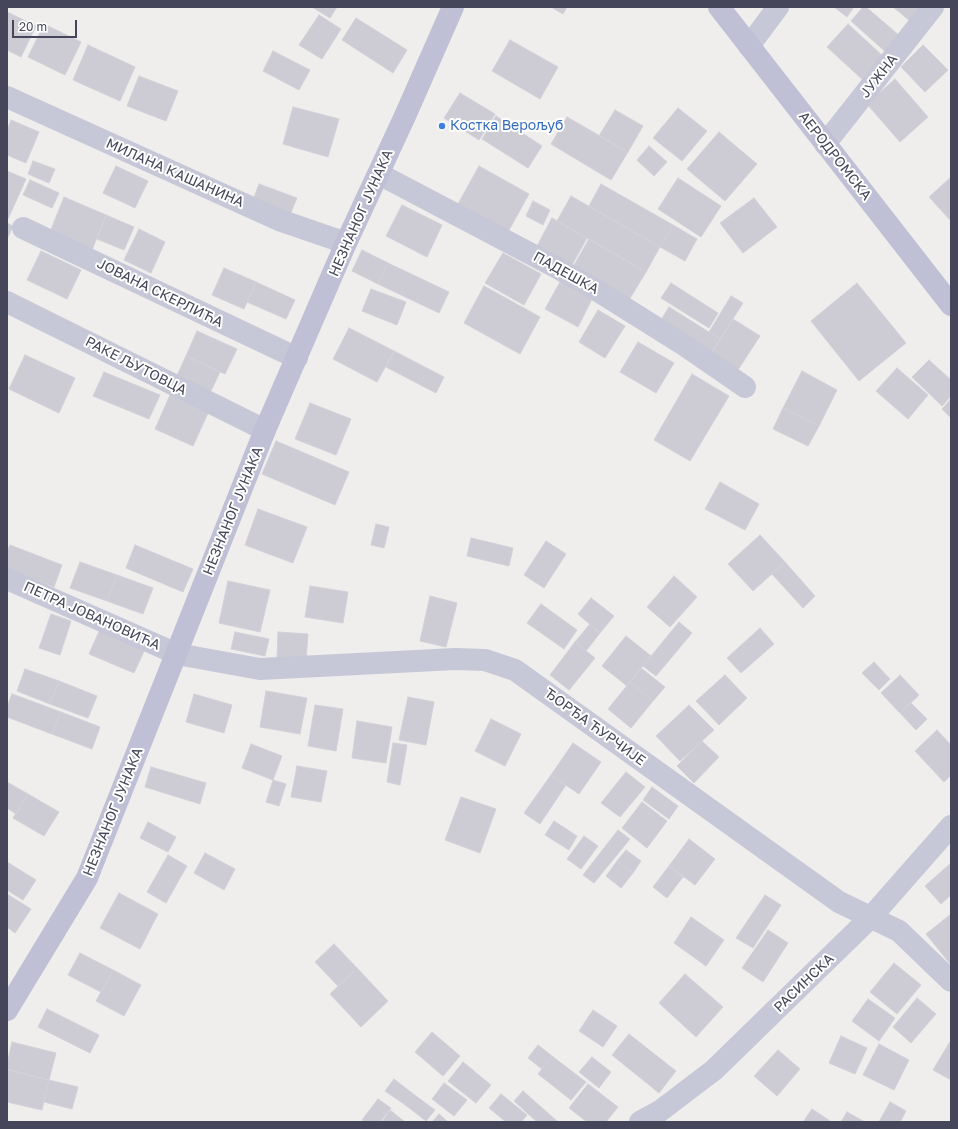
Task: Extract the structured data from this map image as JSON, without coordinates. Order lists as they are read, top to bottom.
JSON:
{
  "streets": {
    "street": [
      "ЈУЖНА",
      "АЕРОДРОМСКА",
      "МИЛАНА КАШАНИНА",
      "НЕЗНАНОГ ЈУНАКА",
      "ПАДЕШКА",
      "ЈОВАНА СКЕРЛИЋА",
      "РАКЕ ЉУТОВЦА",
      "ПЕТРА ЈОВАНОВИЋА",
      "ЂОРЂА ЋУРЧИЈЕ",
      "РАСИНСКА"
    ]
  },
  "crossings": [
    ["ЈУЖНА", "АЕРОДРОМСКА"],
    ["МИЛАНА КАШАНИНА", "НЕЗНАНОГ ЈУНАКА"],
    ["НЕЗНАНОГ ЈУНАКА", "ПАДЕШКА"],
    ["НЕЗНАНОГ ЈУНАКА", "ЈОВАНА СКЕРЛИЋА"],
    ["НЕЗНАНОГ ЈУНАКА", "РАКЕ ЉУТОВЦА"],
    ["НЕЗНАНОГ ЈУНАКА", "ПЕТРА ЈОВАНОВИЋА"],
    ["НЕЗНАНОГ ЈУНАКА", "ЂОРЂА ЋУРЧИЈЕ"],
    ["ПЕТРА ЈОВАНОВИЋА", "ЂОРЂА ЋУРЧИЈЕ"],
    ["ЂОРЂА ЋУРЧИЈЕ", "РАСИНСКА"]
  ],
  "places": ["Костка Верољуб"],
  "scale_bar": "20 m"
}
